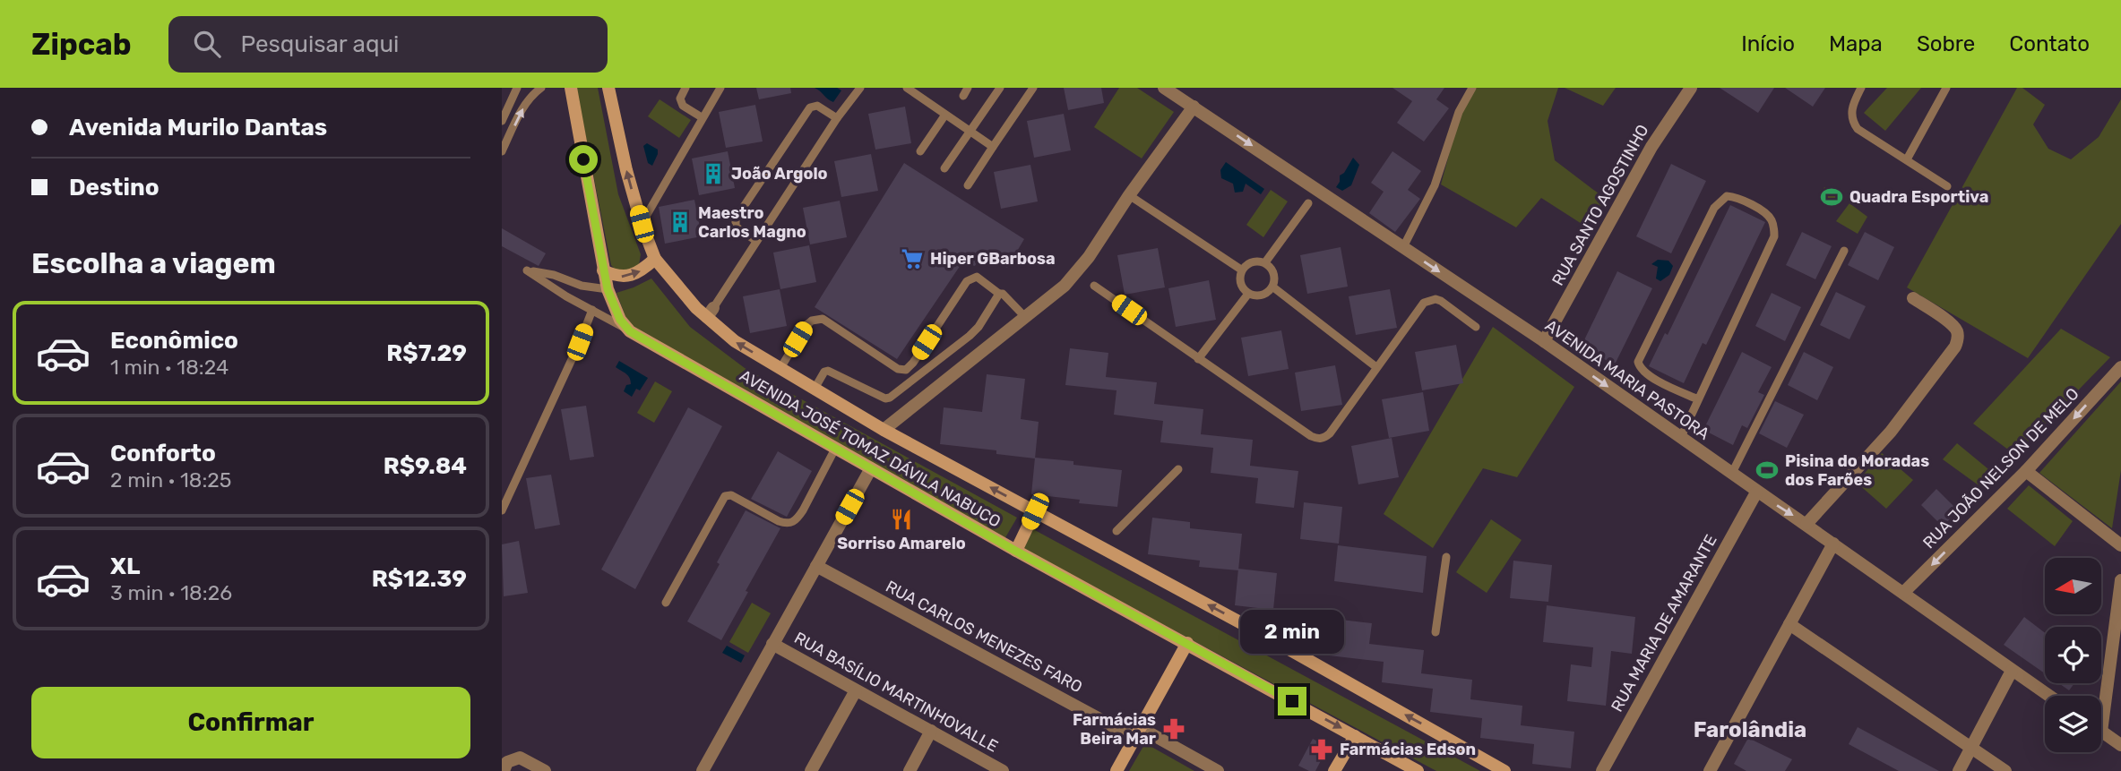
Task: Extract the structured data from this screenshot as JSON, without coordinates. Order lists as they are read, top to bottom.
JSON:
{
  "streets": {
    "main road": ["AVENIDA JOSÉ TOMAZ DÁVILA NABUCO"],
    "street": [
      "RUA SANTO AGOSTINHO",
      "AVENIDA MARIA PASTORA",
      "RUA JOÃO NELSON DE MELO",
      "RUA MARIA DE AMARANTE",
      "RUA CARLOS MENEZES FARO",
      "RUA BASÍLIO MARTINHOVALLE"
    ]
  },
  "crossings": [
    ["RUA SANTO AGOSTINHO", "AVENIDA MARIA PASTORA"],
    ["AVENIDA MARIA PASTORA", "RUA JOÃO NELSON DE MELO"],
    ["AVENIDA MARIA PASTORA", "RUA MARIA DE AMARANTE"]
  ],
  "one_way": ["AVENIDA MARIA PASTORA", "RUA JOÃO NELSON DE MELO"],
  "districts": ["Farolândia"],
  "places": {
    "building": ["João Argolo", "Maestro Carlos Magno"],
    "sports": ["Quadra Esportiva", "Pisina do Moradas dos Farões"],
    "supermarket": ["Hiper GBarbosa"],
    "restaurant": ["Sorriso Amarelo"],
    "pharmacy": ["Farmácias Beira Mar", "Farmácias Edson"]
  },
  "north": "left",
  "page": {
    "header": "Zipcab",
    "search": "Pesquisar aqui",
    "nav": [
      "Início",
      "Mapa",
      "Sobre",
      "Contato"
    ],
    "banner": ["Avenida Murilo Dantas", "Destino"],
    "heading": "Escolha a viagem",
    "list": [
      {
        "name": "Econômico",
        "note": "1 min · 18:24",
        "value": "R$7.29"
      },
      {
        "name": "Conforto",
        "note": "2 min · 18:25",
        "value": "R$9.84"
      },
      {
        "name": "XL",
        "note": "3 min · 18:26",
        "value": "R$12.39"
      }
    ],
    "bubble": "2 min",
    "buttons": "Confirmar"
  }
}
